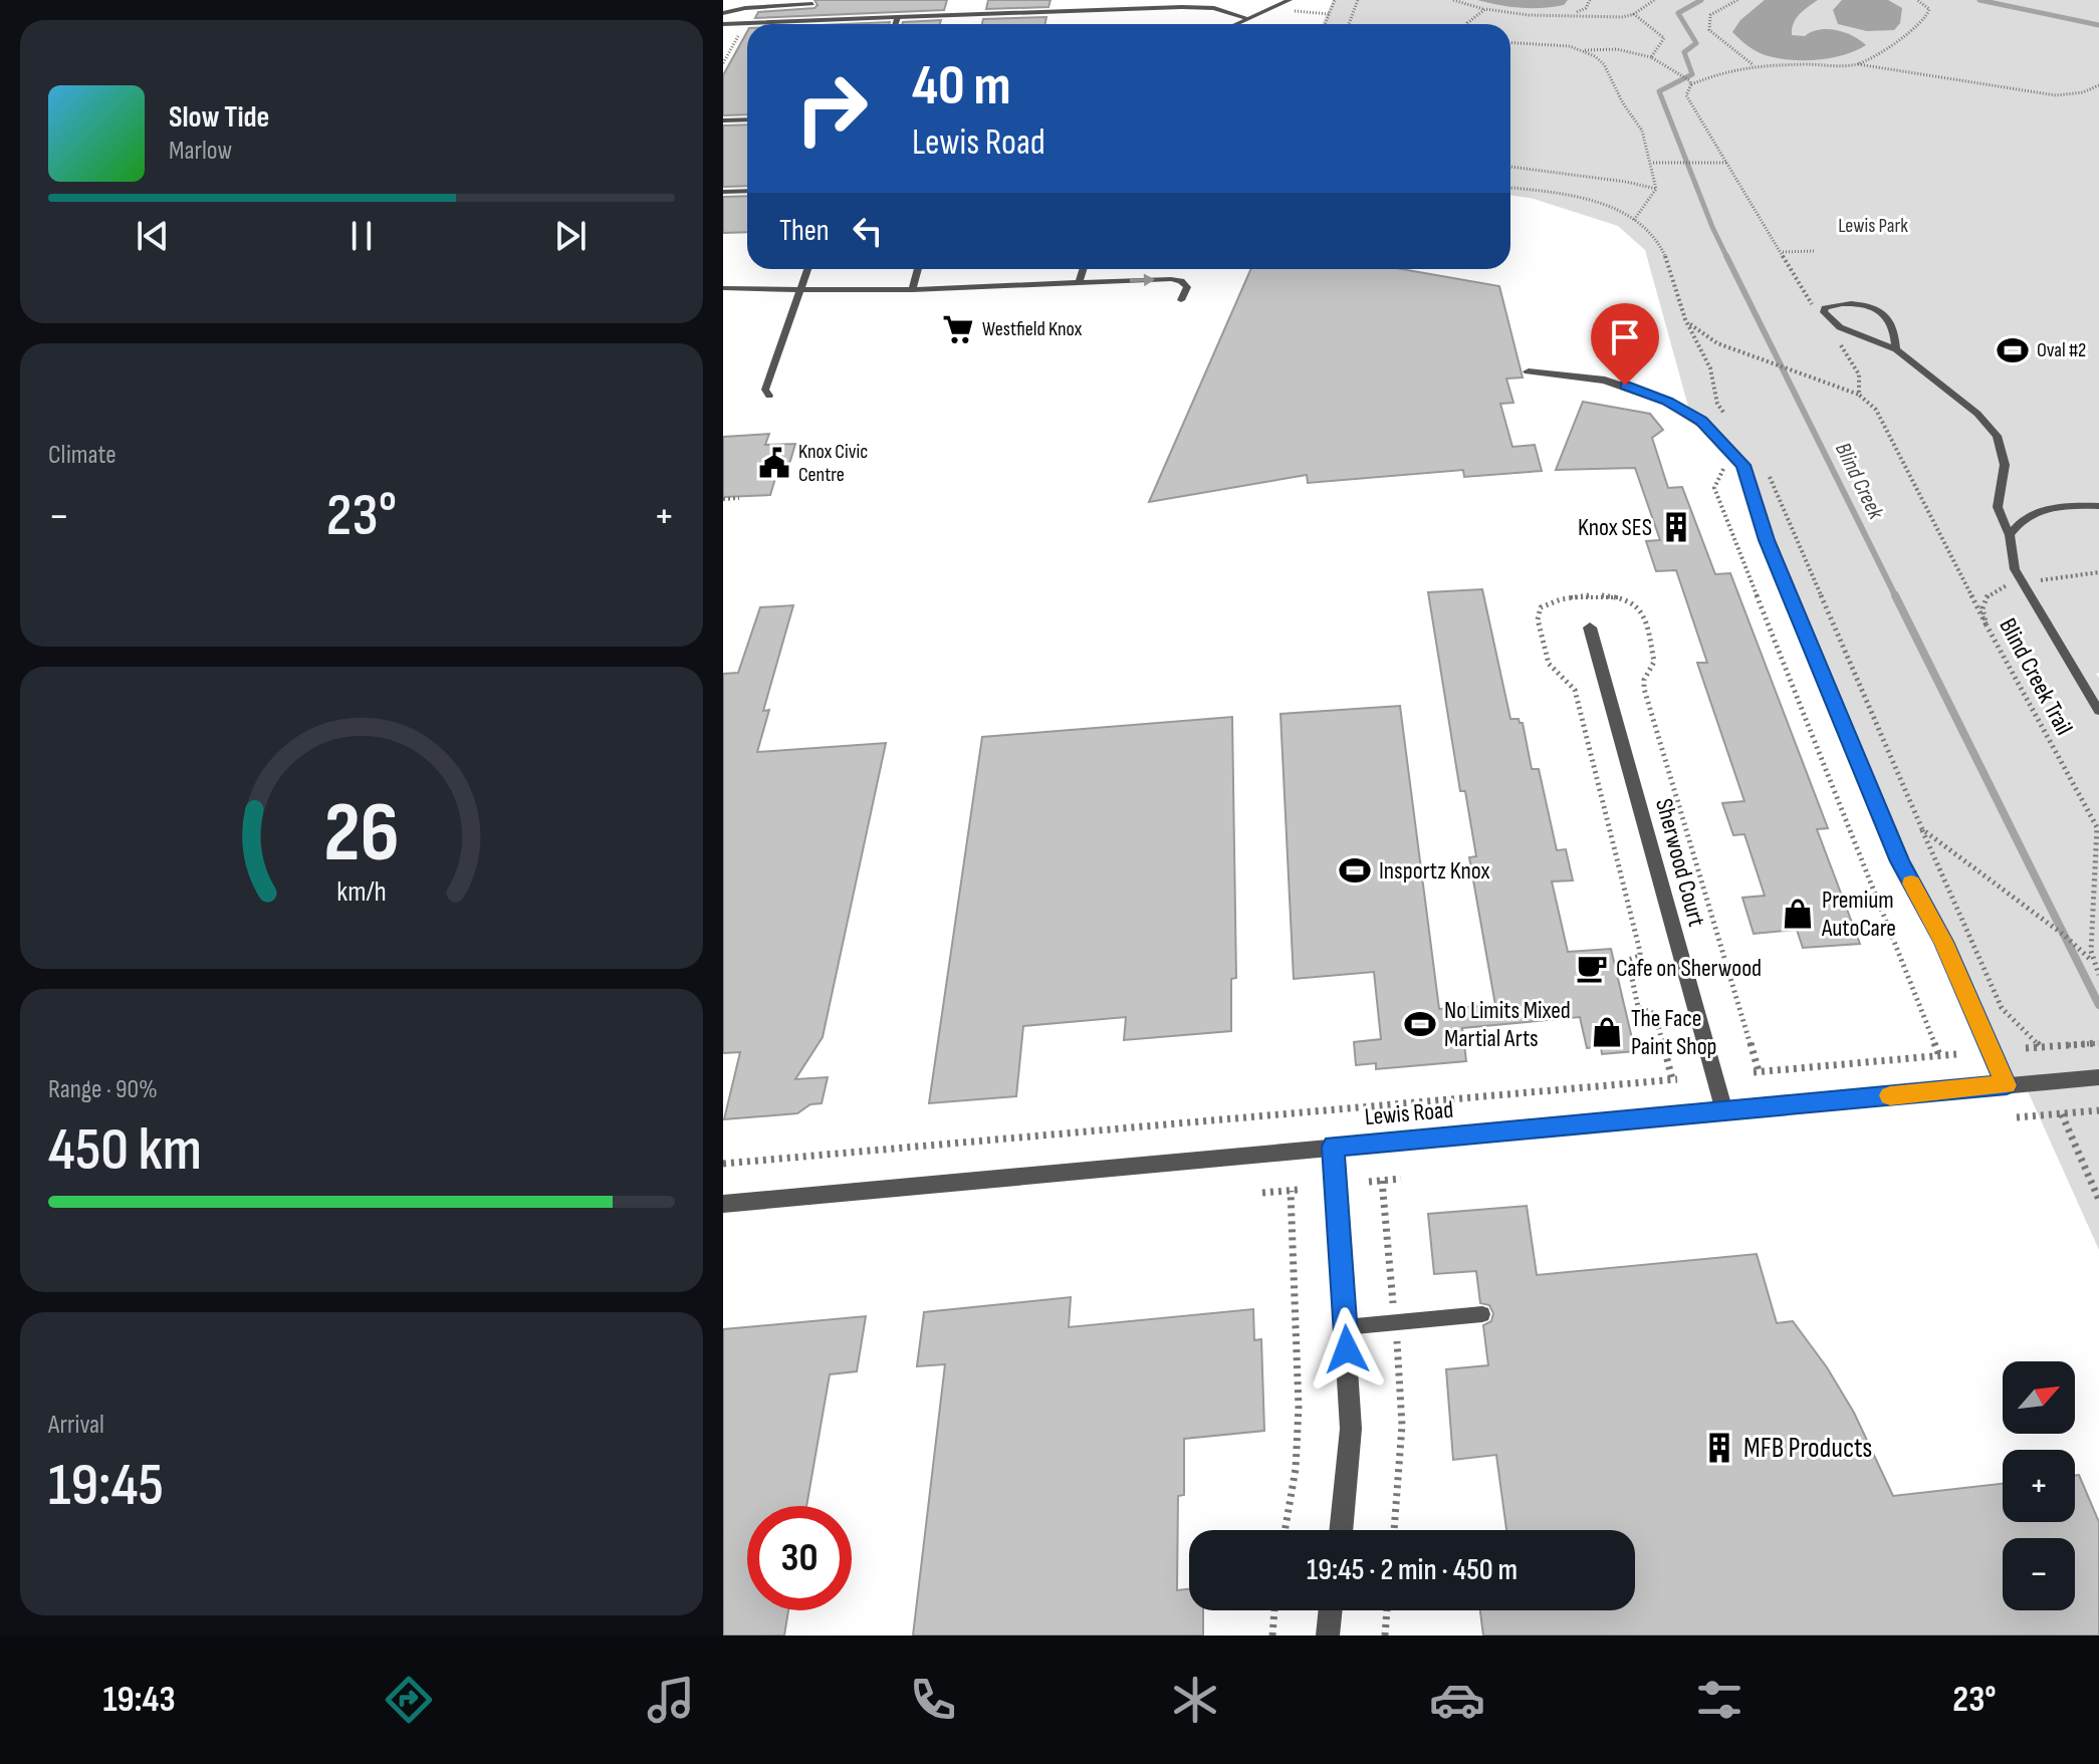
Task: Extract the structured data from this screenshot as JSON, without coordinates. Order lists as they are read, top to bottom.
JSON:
{
  "streets": {
    "street": ["Sherwood Court", "Lewis Road"],
    "path": ["Blind Creek Trail"]
  },
  "crossings": [
    ["Sherwood Court", "Lewis Road"]
  ],
  "water": ["Blind Creek"],
  "parks": ["Lewis Park"],
  "places": {
    "supermarket": ["Westfield Knox"],
    "sports": ["Oval #2", "Insportz Knox", "No Limits Mixed Martial Arts"],
    "public building": ["Knox Civic Centre"],
    "building": ["Knox SES", "MFB Products"],
    "shop": ["Premium AutoCare", "The Face Paint Shop"],
    "cafe": ["Cafe on Sherwood"]
  },
  "north": "top right",
  "page": {
    "turn": ["40 m", "Lewis Road"],
    "song": ["Slow Tide", "Marlow"],
    "then": "Then",
    "tile": [
      "Climate",
      ["Range · 90%", "450 km"],
      ["Arrival", "19:45"]
    ],
    "heat": ["−", "23°", "+"],
    "map_buttons": ["+", "−"],
    "limit": "30",
    "trip": "19:45 · 2 min · 450 m",
    "tabs": ["19:43", "23°"],
    "gauge": ["26", "km/h"]
  }
}
